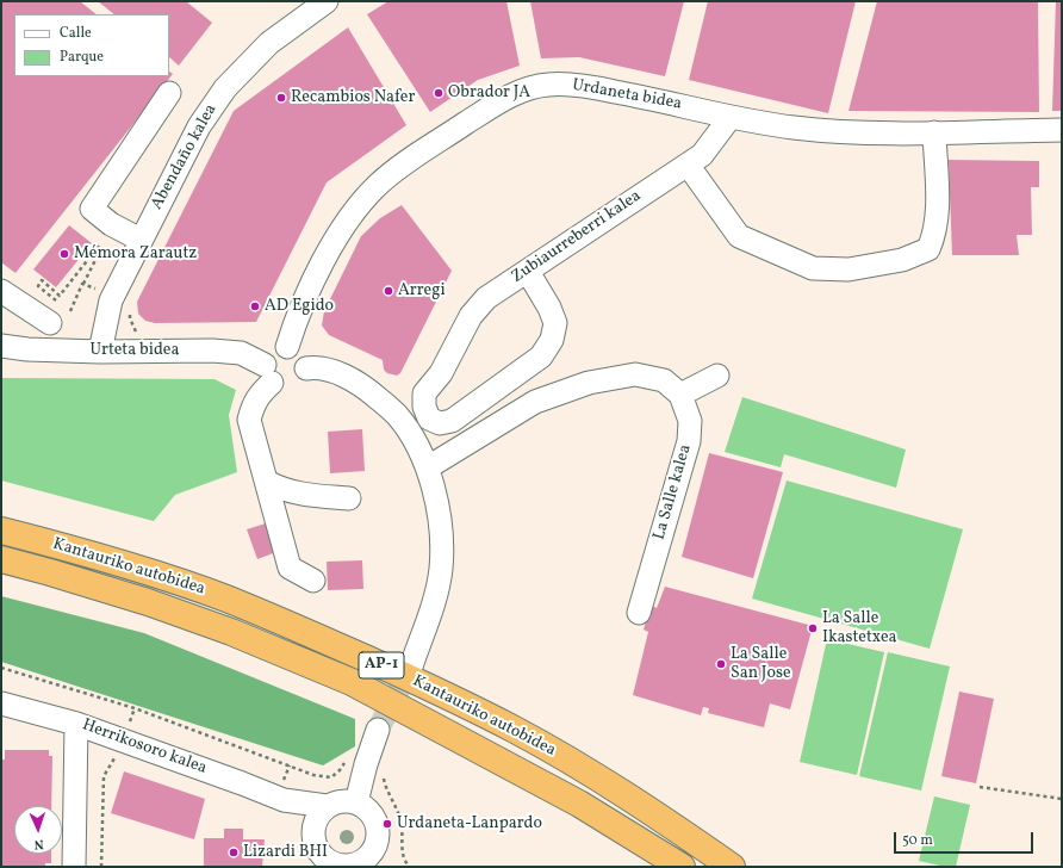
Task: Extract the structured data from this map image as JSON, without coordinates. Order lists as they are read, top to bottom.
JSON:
{
  "streets": {
    "highway": ["Kantauriko autobidea", "AP-1"],
    "street": [
      "Urdaneta bidea",
      "Abendaño kalea",
      "Zubiaurreberri kalea",
      "Urteta bidea",
      "La Salle kalea",
      "Herrikosoro kalea"
    ]
  },
  "crossings": [
    ["Urdaneta bidea", "Zubiaurreberri kalea"],
    ["Urdaneta bidea", "Urteta bidea"],
    ["Abendaño kalea", "Urteta bidea"]
  ],
  "places": [
    "Obrador JA",
    "Recambios Nafer",
    "Mémora Zarautz",
    "Arregi",
    "AD Egido",
    "La Salle Ikastetxea",
    "La Salle San Jose",
    "Urdaneta-Lanpardo",
    "Lizardi BHI"
  ],
  "legend": ["Calle", "Parque"],
  "scale_bar": "50 m",
  "north": "bottom"
}
